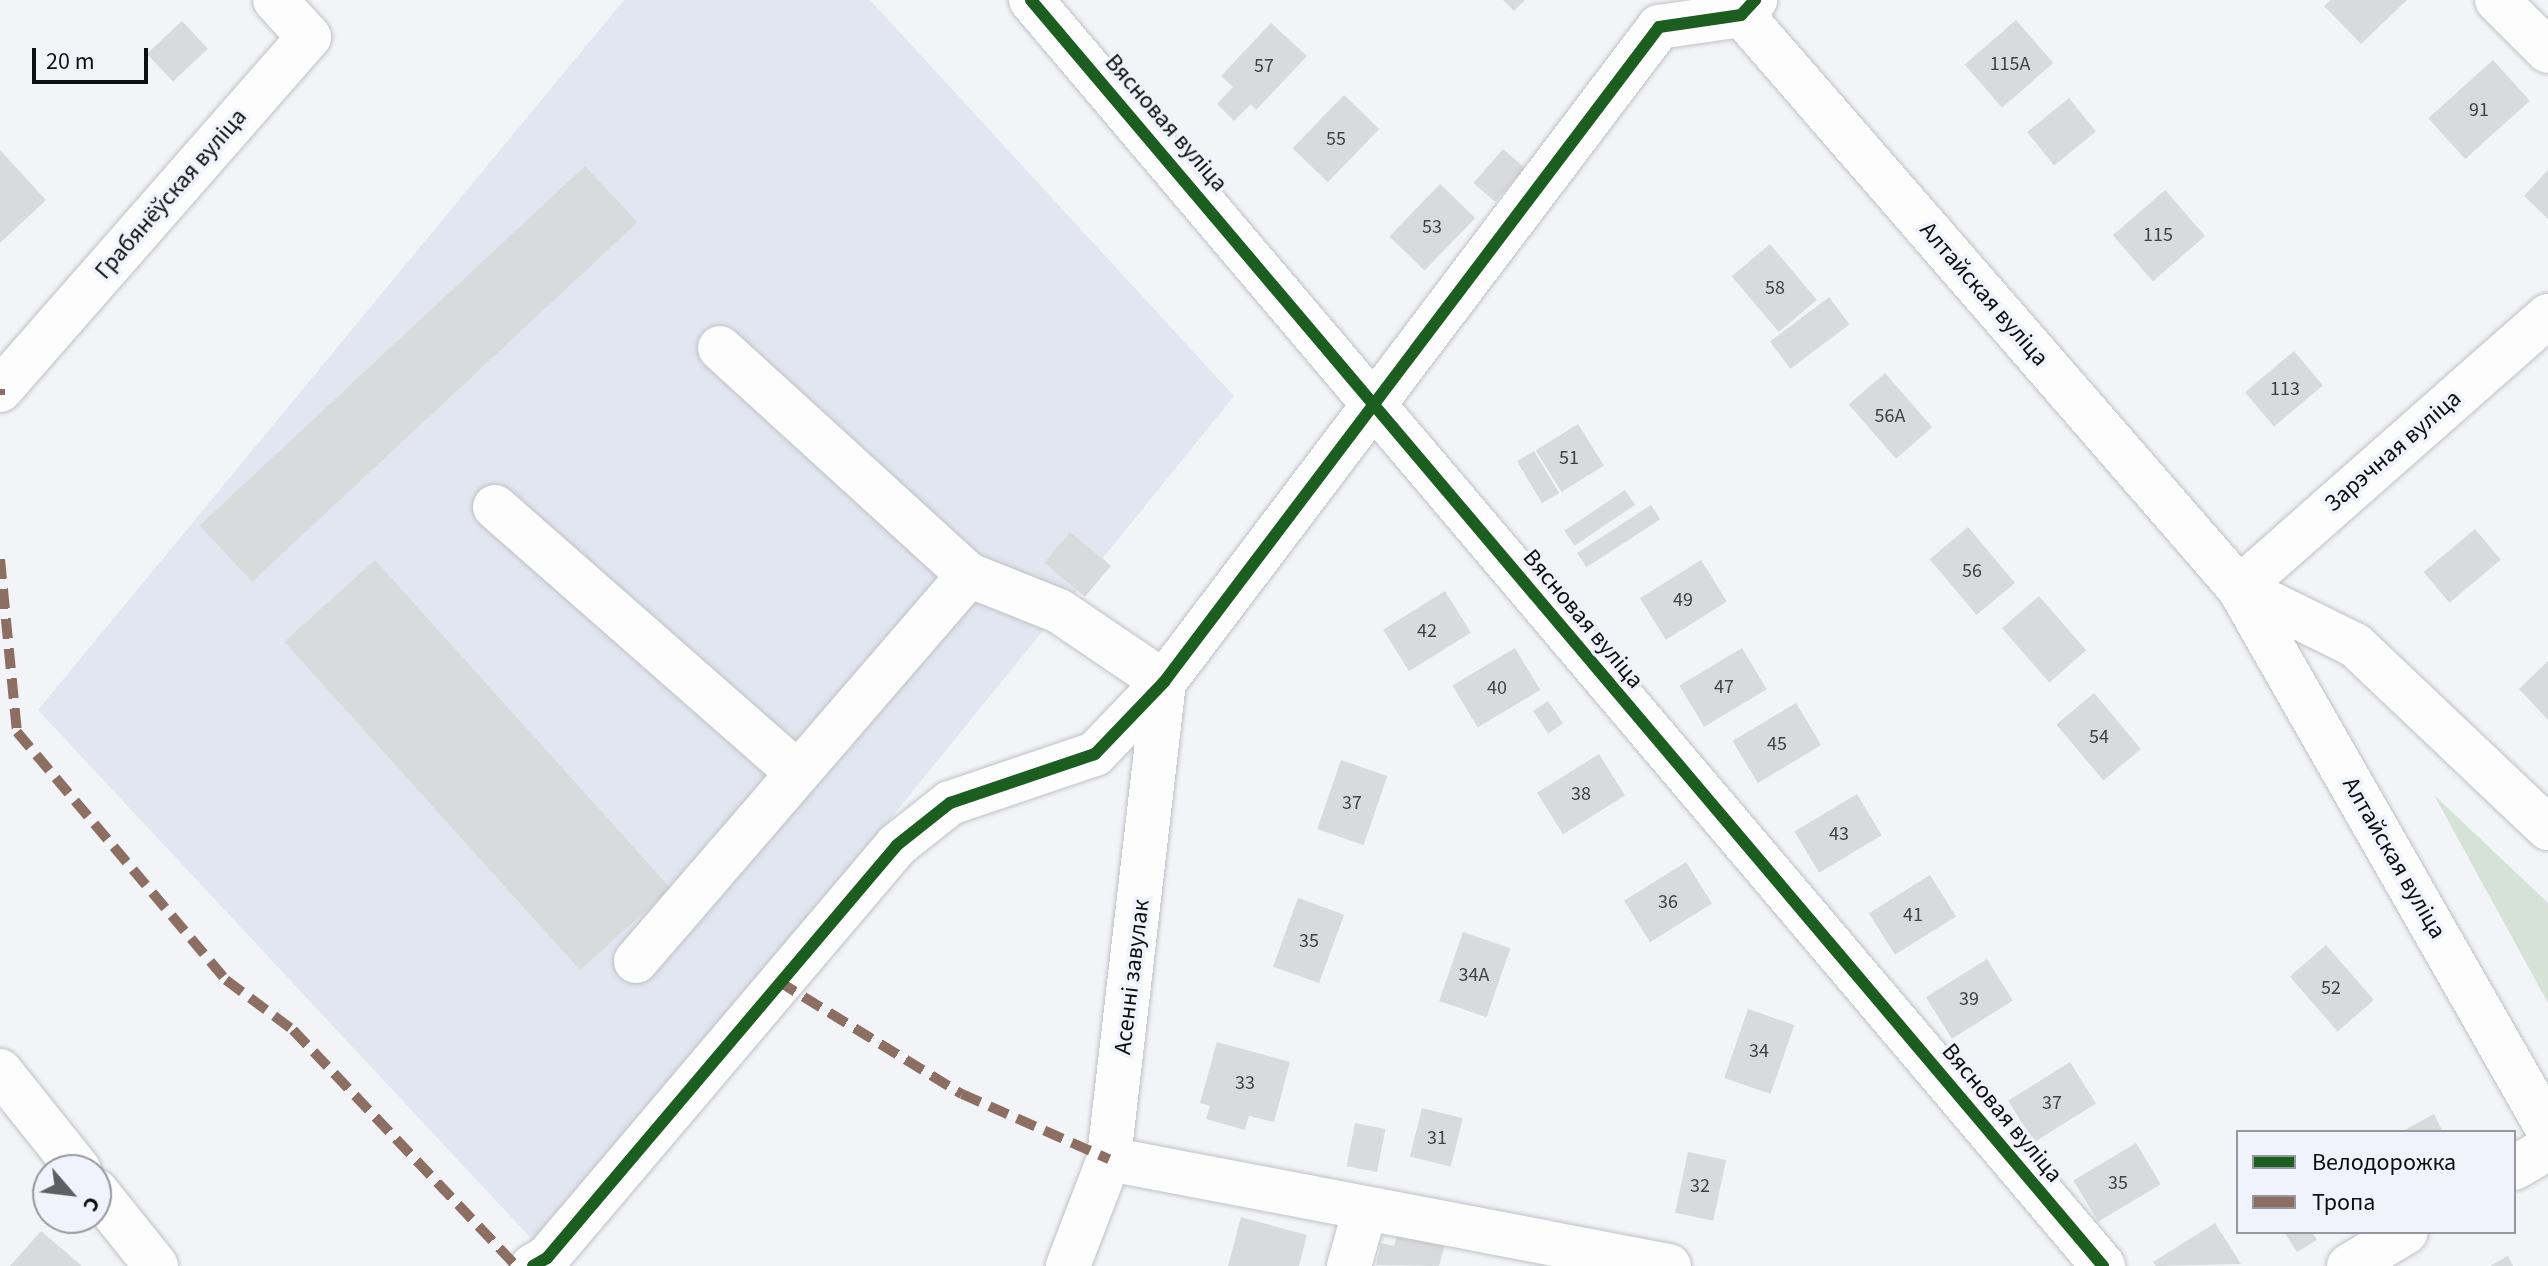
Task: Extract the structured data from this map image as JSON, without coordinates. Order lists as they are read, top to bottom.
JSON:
{
  "streets": {
    "street": [
      "Вясновая вуліца",
      "Грабянёўская вуліца",
      "Алтайская вуліца",
      "Зарэчная вуліца",
      "Асенні завулак"
    ]
  },
  "crossings": [
    ["Алтайская вуліца", "Зарэчная вуліца"]
  ],
  "house_numbers": [
    "115А",
    "57",
    "91",
    "55",
    "53",
    "115",
    "58",
    "113",
    "56А",
    "51",
    "56",
    "49",
    "42",
    "47",
    "40",
    "54",
    "45",
    "38",
    "37",
    "43",
    "36",
    "41",
    "35",
    "34А",
    "52",
    "39",
    "34",
    "33",
    "37",
    "31",
    "35",
    "32"
  ],
  "legend": ["Велодорожка", "Тропа"],
  "scale_bar": "20 m",
  "north": "bottom right"
}
